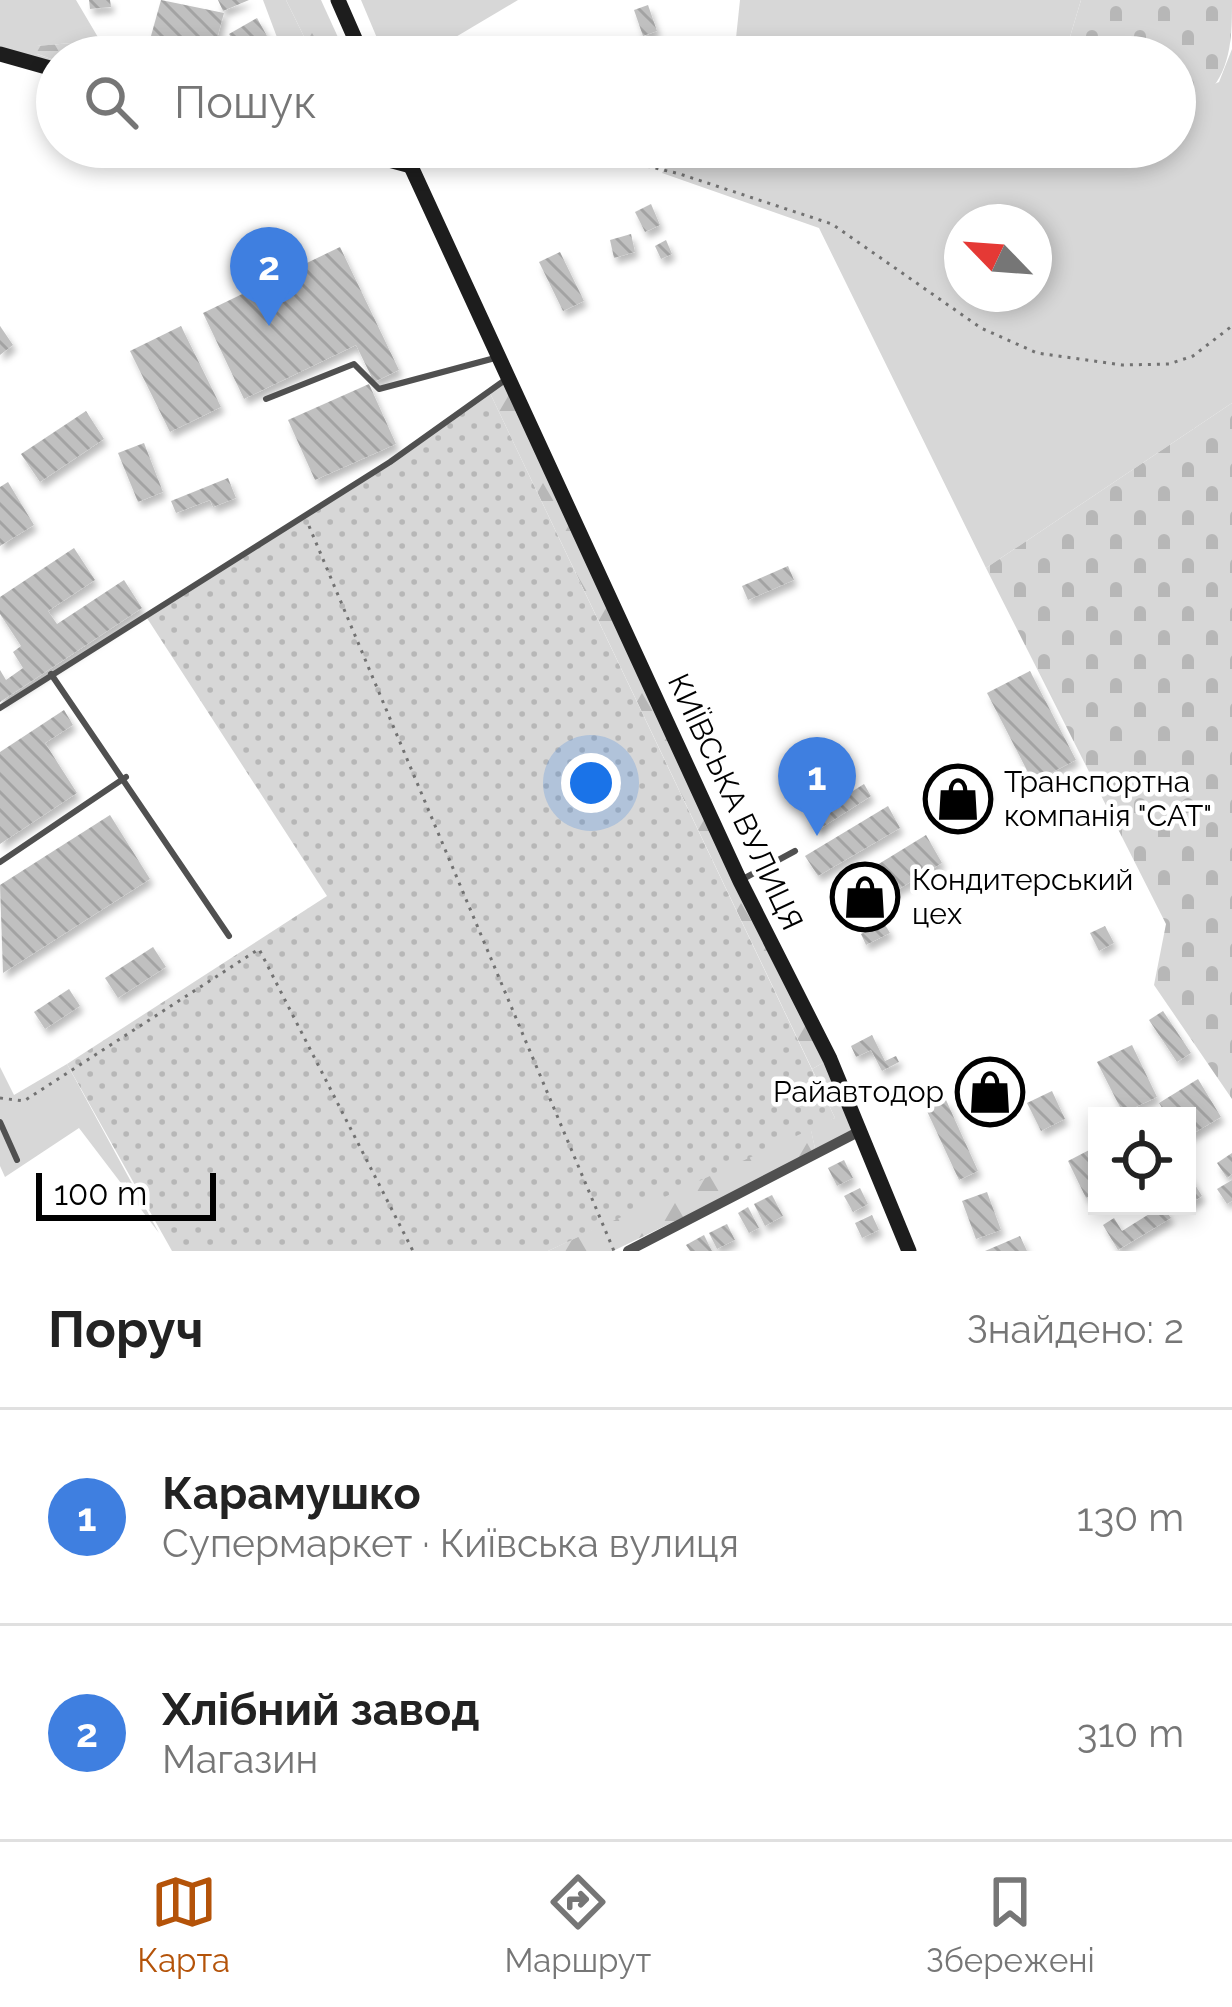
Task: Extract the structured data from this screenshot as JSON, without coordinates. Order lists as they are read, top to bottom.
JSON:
{
  "streets": {
    "main road": ["КИЇВСЬКА ВУЛИЦЯ"]
  },
  "places": {
    "shop": ["Транспортна компанія \"САТ\"", "Кондитерський цех", "Райавтодор"]
  },
  "scale_bar": "100 m",
  "north": "top left",
  "page": {
    "search": "Пошук",
    "pins": ["2", "1"],
    "scale": "100 m",
    "heading": ["Поруч", "Знайдено: 2"],
    "list": [
      {
        "mark": "1",
        "name": "Карамушко",
        "note": "Супермаркет · Київська вулиця",
        "value": "130 m"
      },
      {
        "mark": "2",
        "name": "Хлібний завод",
        "note": "Магазин",
        "value": "310 m"
      }
    ],
    "nav": ["Карта", "Маршрут", "Збережені"]
  }
}
